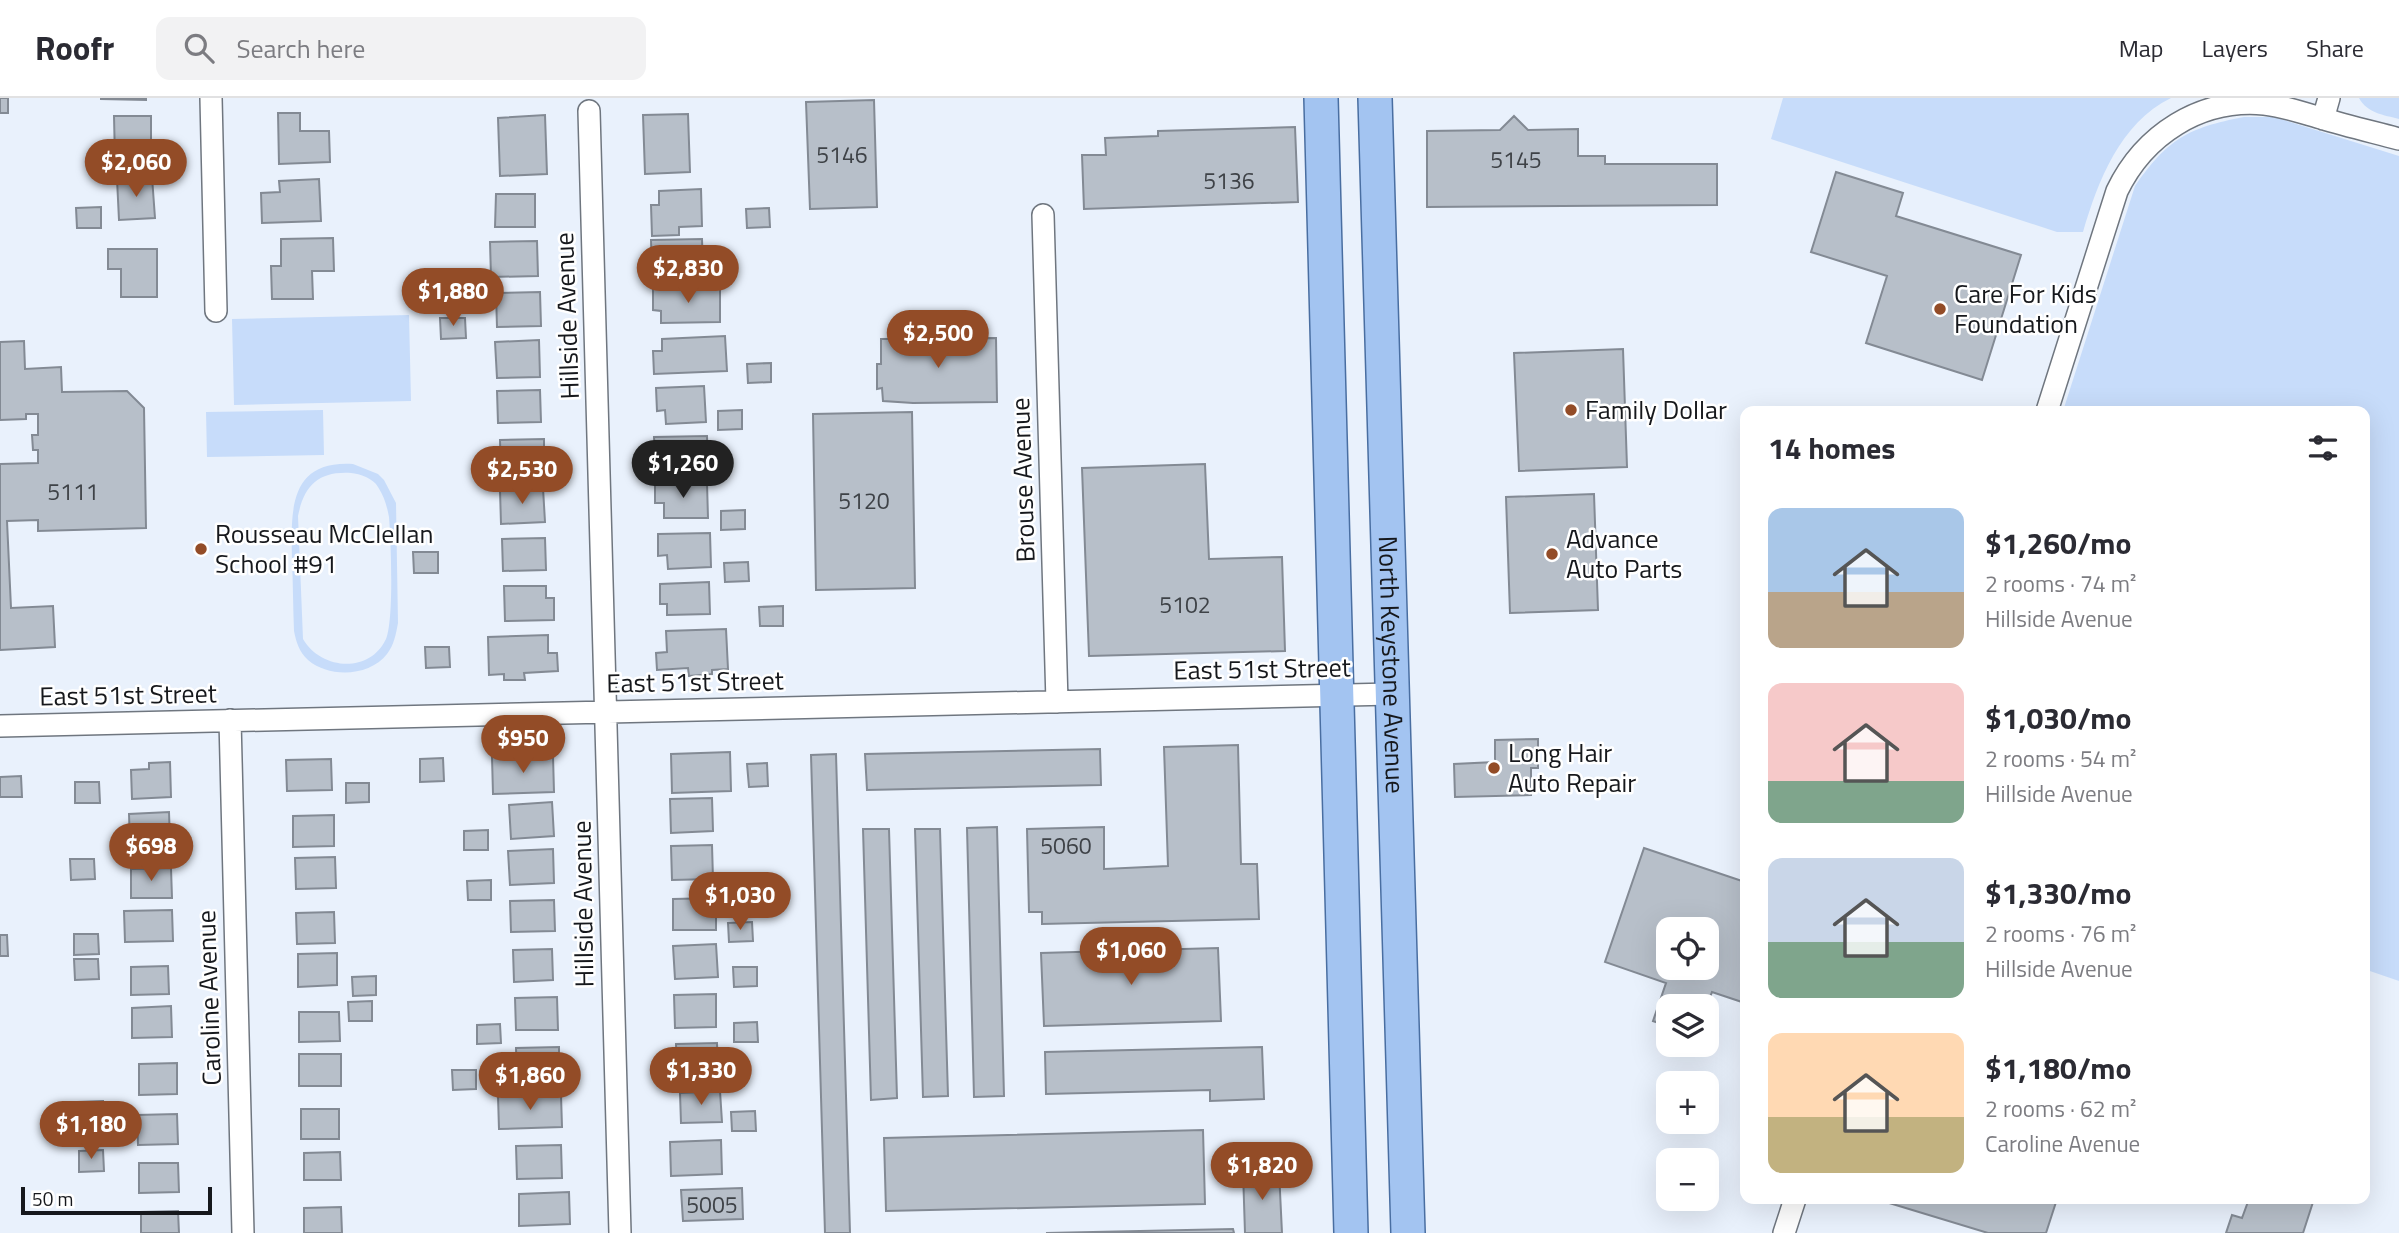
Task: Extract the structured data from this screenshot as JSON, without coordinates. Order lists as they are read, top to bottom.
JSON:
{
  "streets": {
    "main road": ["North Keystone Avenue"],
    "street": [
      "Hillside Avenue",
      "Brouse Avenue",
      "East 51st Street",
      "Caroline Avenue"
    ]
  },
  "crossings": [
    ["Hillside Avenue", "East 51st Street"],
    ["Brouse Avenue", "East 51st Street"],
    ["North Keystone Avenue", "East 51st Street"],
    ["East 51st Street", "Caroline Avenue"]
  ],
  "places": [
    "Care For Kids Foundation",
    "Family Dollar",
    "Rousseau McClellan School #91",
    "Advance Auto Parts",
    "Long Hair Auto Repair"
  ],
  "house_numbers": [
    "5146",
    "5145",
    "5136",
    "5111",
    "5120",
    "5102",
    "5060",
    "5005"
  ],
  "scale_bar": "50 m",
  "page": {
    "header": "Roofr",
    "search": "Search here",
    "nav": ["Map", "Layers", "Share"],
    "price": [
      "$2,060",
      "$2,830",
      "$1,880",
      "$2,500",
      "$1,260",
      "$2,530",
      "$950",
      "$698",
      "$1,030",
      "$1,060",
      "$1,330",
      "$1,860",
      "$1,180",
      "$1,820"
    ],
    "heading": "14 homes",
    "list": [
      {
        "name": "$1,260/mo",
        "note": "2 rooms · 74 m² · Hillside Avenue"
      },
      {
        "name": "$1,030/mo",
        "note": "2 rooms · 54 m² · Hillside Avenue"
      },
      {
        "name": "$1,330/mo",
        "note": "2 rooms · 76 m² · Hillside Avenue"
      },
      {
        "name": "$1,180/mo",
        "note": "2 rooms · 62 m² · Caroline Avenue"
      }
    ],
    "map_buttons": ["+", "−"],
    "scale": "50 m"
  }
}
